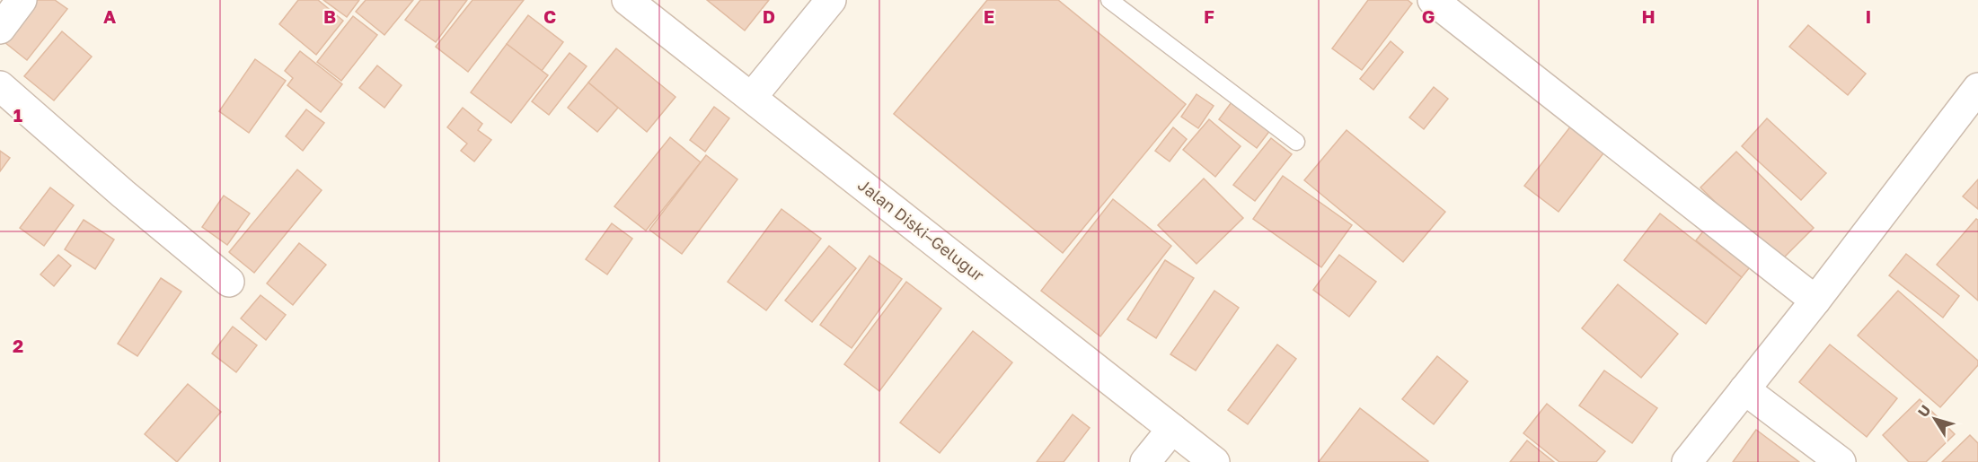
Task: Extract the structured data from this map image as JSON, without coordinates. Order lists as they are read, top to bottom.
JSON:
{
  "streets": {
    "street": ["Jalan Diski–Gelugur"]
  },
  "north": "top left",
  "grid": {
    "columns": [
      "A",
      "B",
      "C",
      "D",
      "E",
      "F",
      "G",
      "H",
      "I"
    ],
    "rows": ["1", "2"]
  }
}
